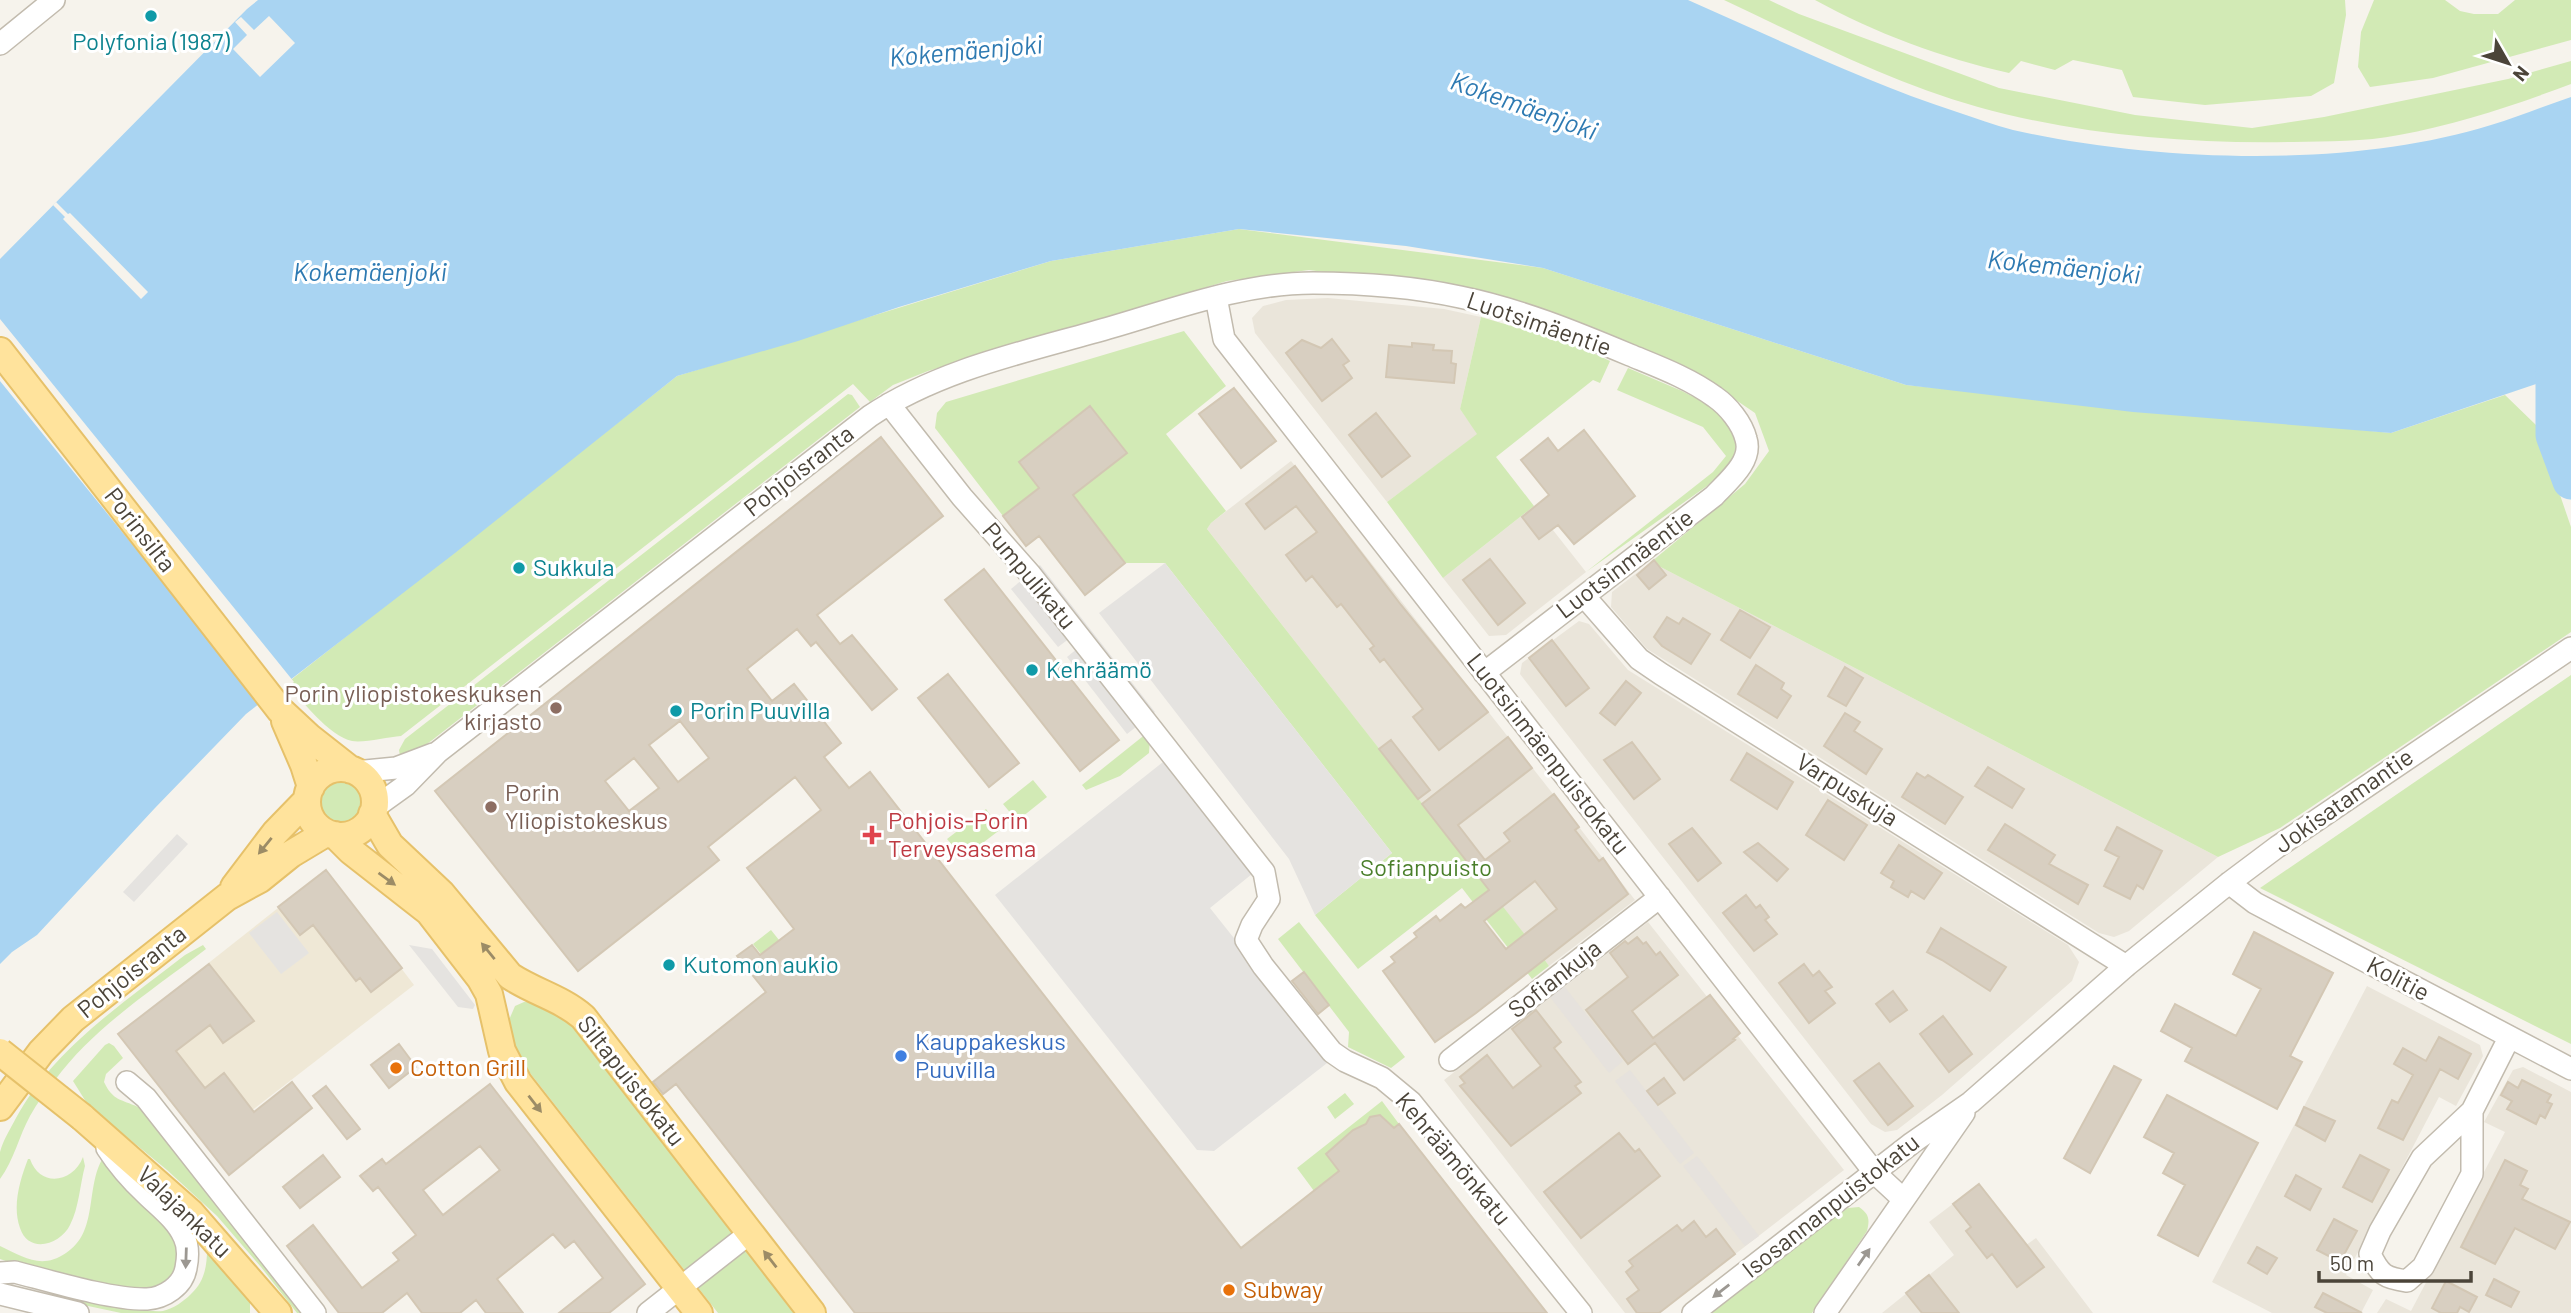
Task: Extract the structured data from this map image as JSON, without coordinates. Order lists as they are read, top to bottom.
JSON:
{
  "streets": {
    "main road": [
      "Pohjoisranta",
      "Porinsilta",
      "Siltapuistokatu",
      "Valajankatu"
    ],
    "street": [
      "Luotsimäentie",
      "Luotsinmäentie",
      "Pumpulikatu",
      "Luotsinmäenpuistokatu",
      "Varpuskuja",
      "Jokisatamantie",
      "Sofiankuja",
      "Kolitie",
      "Kehräämönkatu",
      "Isosannanpuistokatu"
    ]
  },
  "crossings": [
    ["Luotsimäentie", "Pohjoisranta"],
    ["Luotsimäentie", "Luotsinmäentie"],
    ["Luotsimäentie", "Luotsinmäenpuistokatu"],
    ["Pohjoisranta", "Porinsilta"],
    ["Pohjoisranta", "Pumpulikatu"],
    ["Pohjoisranta", "Luotsinmäenpuistokatu"],
    ["Pohjoisranta", "Siltapuistokatu"],
    ["Porinsilta", "Siltapuistokatu"],
    ["Luotsinmäentie", "Luotsinmäenpuistokatu"],
    ["Luotsinmäentie", "Varpuskuja"],
    ["Pumpulikatu", "Kehräämönkatu"],
    ["Luotsinmäenpuistokatu", "Sofiankuja"],
    ["Luotsinmäenpuistokatu", "Isosannanpuistokatu"],
    ["Varpuskuja", "Jokisatamantie"],
    ["Varpuskuja", "Isosannanpuistokatu"],
    ["Jokisatamantie", "Kolitie"],
    ["Jokisatamantie", "Isosannanpuistokatu"]
  ],
  "water": ["Kokemäenjoki"],
  "parks": ["Sofianpuisto"],
  "places": {
    "other": [
      "Polyfonia (1987)",
      "Sukkula",
      "Kehräämö",
      "Porin yliopistokeskuksen kirjasto",
      "Porin Puuvilla",
      "Porin Yliopistokeskus",
      "Kutomon aukio",
      "Kauppakeskus Puuvilla",
      "Cotton Grill",
      "Subway"
    ],
    "health": ["Pohjois-Porin Terveysasema"]
  },
  "scale_bar": "50 m",
  "north": "bottom right"
}
